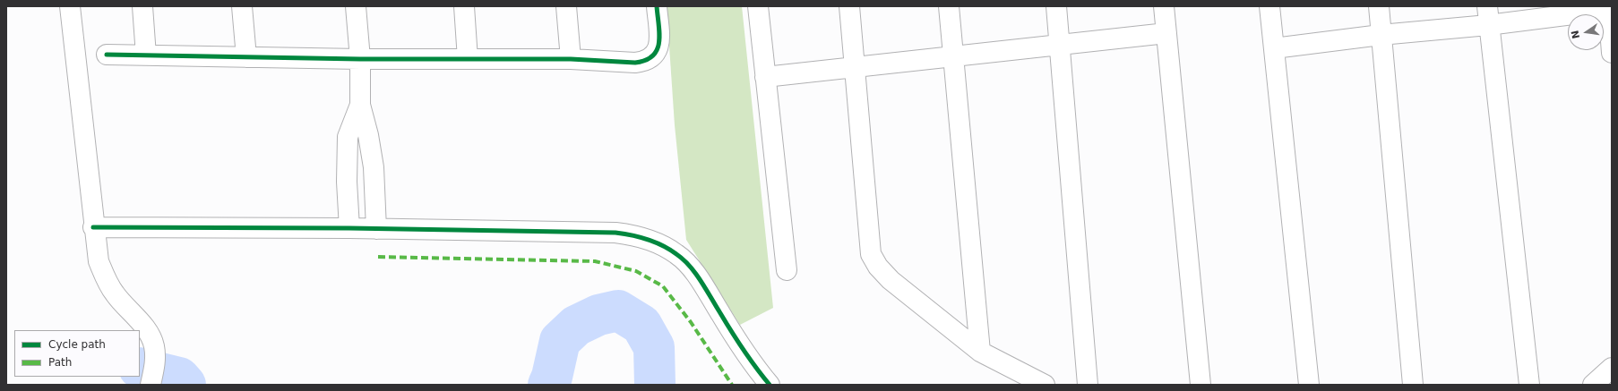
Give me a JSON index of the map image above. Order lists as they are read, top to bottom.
{
  "legend": ["Cycle path", "Path"],
  "north": "left"
}
